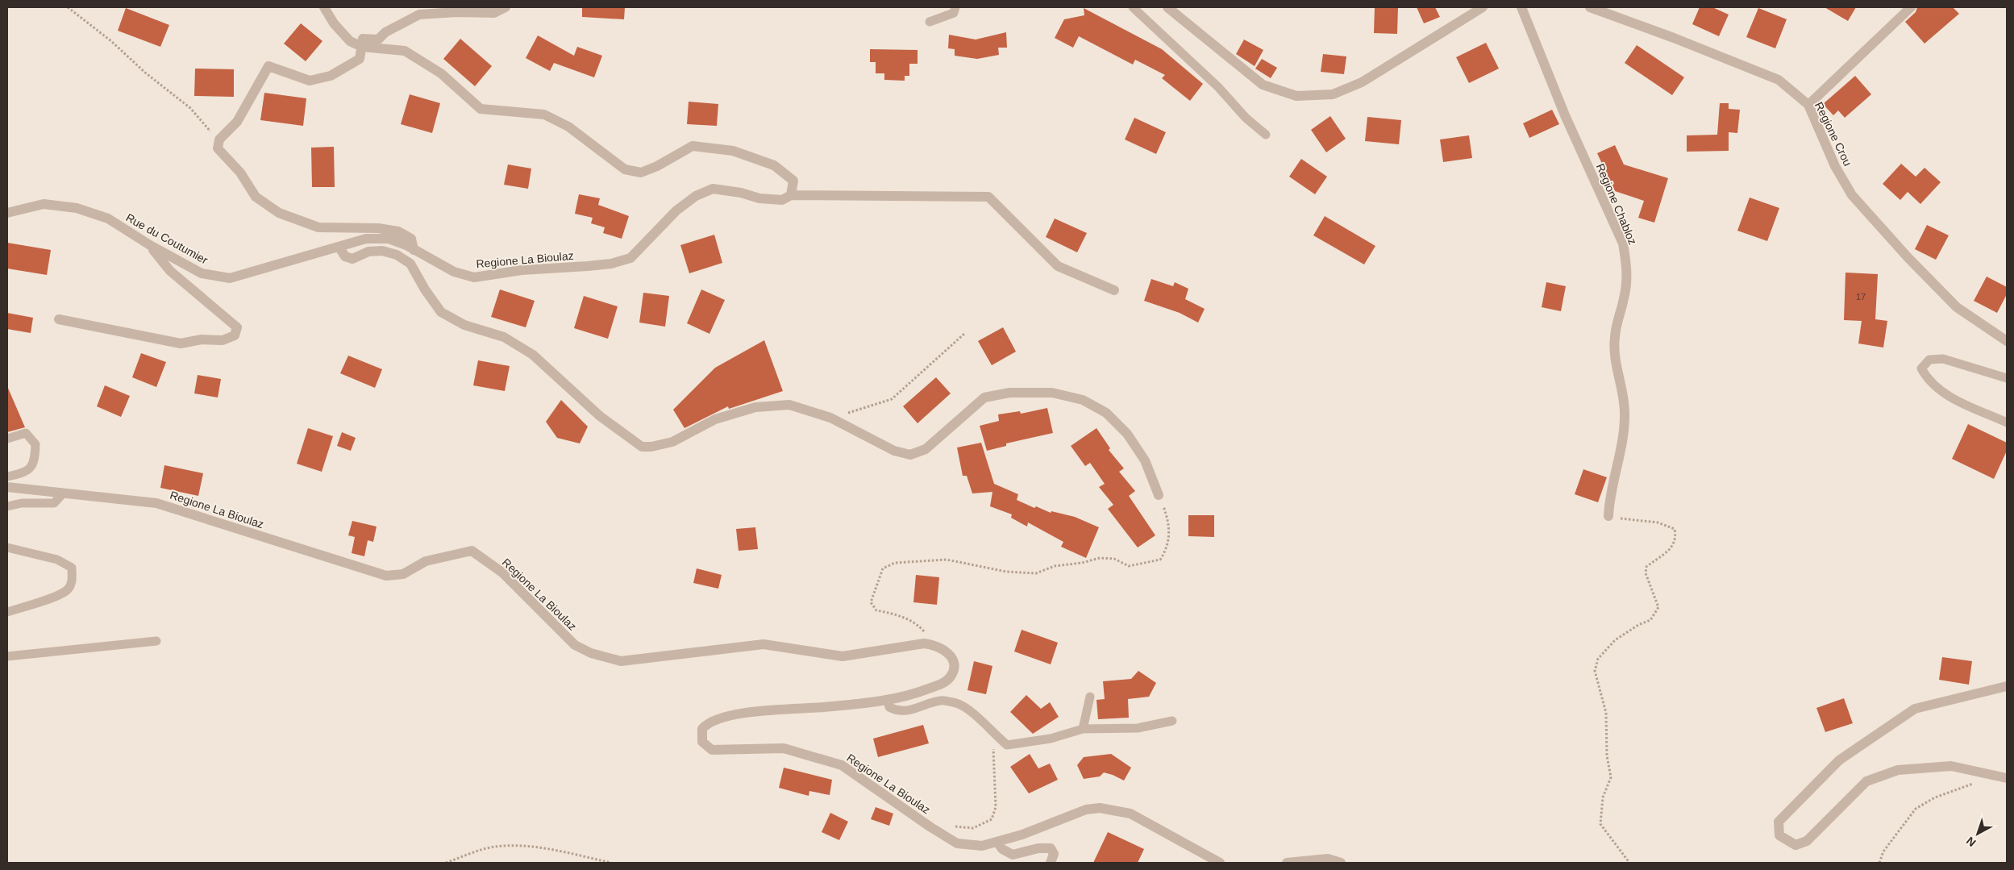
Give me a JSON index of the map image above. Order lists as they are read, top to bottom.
{
  "streets": {
    "street": [
      "Regione Crou",
      "Regione Chabloz",
      "Rue du Coutumier",
      "Regione La Bioulaz"
    ]
  },
  "crossings": [
    ["Rue du Coutumier", "Regione La Bioulaz"]
  ],
  "house_numbers": ["17"],
  "north": "bottom left"
}
